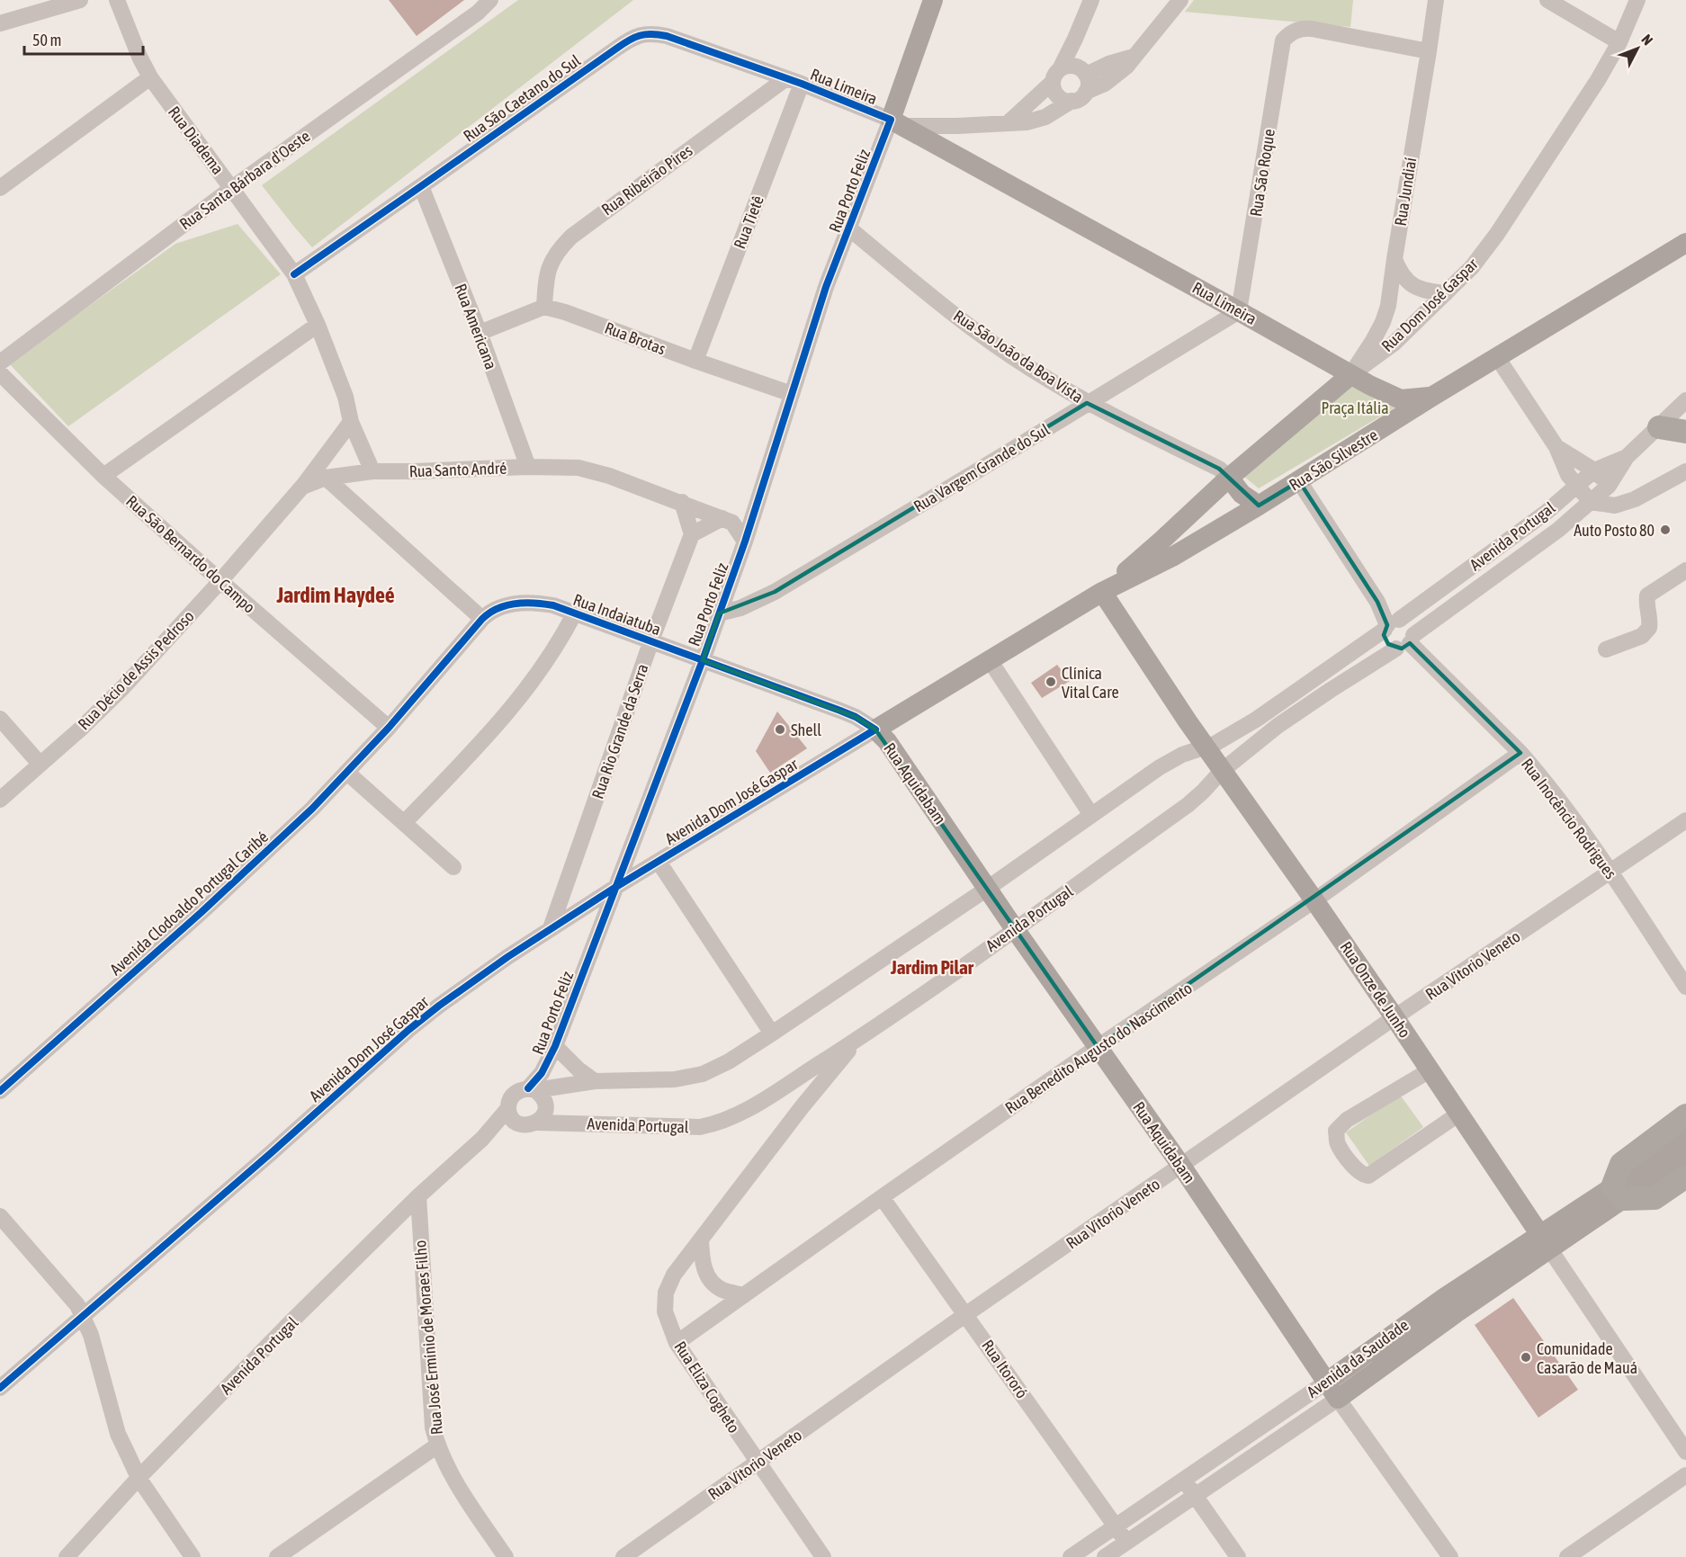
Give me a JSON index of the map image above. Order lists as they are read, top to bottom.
{
  "streets": {
    "main road": [
      "Rua Limeira",
      "Rua Porto Feliz",
      "Rua Dom José Gaspar",
      "Rua São Silvestre",
      "Rua Aquidabam",
      "Avenida Dom José Gaspar",
      "Rua Onze de Junho",
      "Avenida da Saudade"
    ],
    "street": [
      "Rua São Caetano do Sul",
      "Rua Diadema",
      "Rua São Roque",
      "Rua Santa Bárbara d'Oeste",
      "Rua Ribeirão Pires",
      "Rua Jundiaí",
      "Rua Tietê",
      "Rua Americana",
      "Rua Brotas",
      "Rua São João da Boa Vista",
      "Rua Vargem Grande do Sul",
      "Rua Santo André",
      "Avenida Portugal",
      "Rua São Bernardo do Campo",
      "Rua Indaiatuba",
      "Rua Décio de Assis Pedroso",
      "Rua Rio Grande da Serra",
      "Rua Inocêncio Rodrigues",
      "Avenida Clodoaldo Portugal Caribé",
      "Rua Vitorio Veneto",
      "Rua Benedito Augusto do Nascimento",
      "Rua José Ermínio de Moraes Filho",
      "Rua Itororó",
      "Rua Eliza Cogheto"
    ]
  },
  "crossings": [
    ["Rua Limeira", "Rua São Caetano do Sul"],
    ["Rua Limeira", "Rua São Roque"],
    ["Rua Limeira", "Rua Ribeirão Pires"],
    ["Rua Limeira", "Rua Porto Feliz"],
    ["Rua Limeira", "Rua Jundiaí"],
    ["Rua Limeira", "Rua Tietê"],
    ["Rua Limeira", "Rua Dom José Gaspar"],
    ["Rua Limeira", "Rua São Silvestre"],
    ["Rua Limeira", "Rua Vargem Grande do Sul"],
    ["Rua São Caetano do Sul", "Rua Diadema"],
    ["Rua São Caetano do Sul", "Rua Ribeirão Pires"],
    ["Rua São Caetano do Sul", "Rua Tietê"],
    ["Rua São Caetano do Sul", "Rua Americana"],
    ["Rua Diadema", "Rua Santa Bárbara d'Oeste"],
    ["Rua Diadema", "Rua Santo André"],
    ["Rua São Roque", "Rua Jundiaí"],
    ["Rua São Roque", "Rua Vargem Grande do Sul"],
    ["Rua Ribeirão Pires", "Rua Tietê"],
    ["Rua Ribeirão Pires", "Rua Brotas"],
    ["Rua Porto Feliz", "Rua Brotas"],
    ["Rua Porto Feliz", "Rua São João da Boa Vista"],
    ["Rua Porto Feliz", "Rua Vargem Grande do Sul"],
    ["Rua Porto Feliz", "Avenida Portugal"],
    ["Rua Porto Feliz", "Rua Indaiatuba"],
    ["Rua Porto Feliz", "Avenida Dom José Gaspar"],
    ["Rua Jundiaí", "Rua Dom José Gaspar"],
    ["Rua Tietê", "Rua Brotas"],
    ["Rua Dom José Gaspar", "Rua São João da Boa Vista"],
    ["Rua Dom José Gaspar", "Rua São Silvestre"],
    ["Rua Dom José Gaspar", "Avenida Dom José Gaspar"],
    ["Rua Dom José Gaspar", "Rua Onze de Junho"],
    ["Rua Americana", "Rua Santo André"],
    ["Rua São João da Boa Vista", "Rua Vargem Grande do Sul"],
    ["Rua São Silvestre", "Avenida Dom José Gaspar"],
    ["Rua São Silvestre", "Rua Onze de Junho"],
    ["Rua Santo André", "Rua São Bernardo do Campo"],
    ["Rua Santo André", "Rua Décio de Assis Pedroso"],
    ["Avenida Portugal", "Rua Aquidabam"],
    ["Avenida Portugal", "Rua Inocêncio Rodrigues"],
    ["Avenida Portugal", "Rua Onze de Junho"],
    ["Avenida Portugal", "Rua José Ermínio de Moraes Filho"],
    ["Avenida Portugal", "Rua Eliza Cogheto"],
    ["Rua São Bernardo do Campo", "Rua Indaiatuba"],
    ["Rua São Bernardo do Campo", "Rua Décio de Assis Pedroso"],
    ["Rua São Bernardo do Campo", "Avenida Clodoaldo Portugal Caribé"],
    ["Rua Indaiatuba", "Rua Rio Grande da Serra"],
    ["Rua Indaiatuba", "Rua Aquidabam"],
    ["Rua Indaiatuba", "Avenida Dom José Gaspar"],
    ["Rua Indaiatuba", "Avenida Clodoaldo Portugal Caribé"],
    ["Rua Rio Grande da Serra", "Avenida Dom José Gaspar"],
    ["Rua Aquidabam", "Avenida Dom José Gaspar"],
    ["Rua Aquidabam", "Rua Vitorio Veneto"],
    ["Rua Aquidabam", "Rua Benedito Augusto do Nascimento"],
    ["Rua Aquidabam", "Avenida da Saudade"],
    ["Avenida Dom José Gaspar", "Rua Onze de Junho"],
    ["Rua Inocêncio Rodrigues", "Rua Vitorio Veneto"],
    ["Rua Inocêncio Rodrigues", "Rua Benedito Augusto do Nascimento"],
    ["Rua Vitorio Veneto", "Rua Onze de Junho"],
    ["Rua Vitorio Veneto", "Rua Itororó"],
    ["Rua Vitorio Veneto", "Rua Eliza Cogheto"],
    ["Rua Onze de Junho", "Rua Benedito Augusto do Nascimento"],
    ["Rua Onze de Junho", "Avenida da Saudade"],
    ["Rua Benedito Augusto do Nascimento", "Rua Itororó"],
    ["Rua Benedito Augusto do Nascimento", "Rua Eliza Cogheto"],
    ["Avenida da Saudade", "Rua Itororó"]
  ],
  "districts": ["Jardim Haydeé", "Jardim Pilar"],
  "parks": ["Praça Itália"],
  "places": [
    "Auto Posto 80",
    "Clínica Vital Care",
    "Shell",
    "Comunidade Casarão de Mauá"
  ],
  "scale_bar": "50 m",
  "north": "top right"
}
